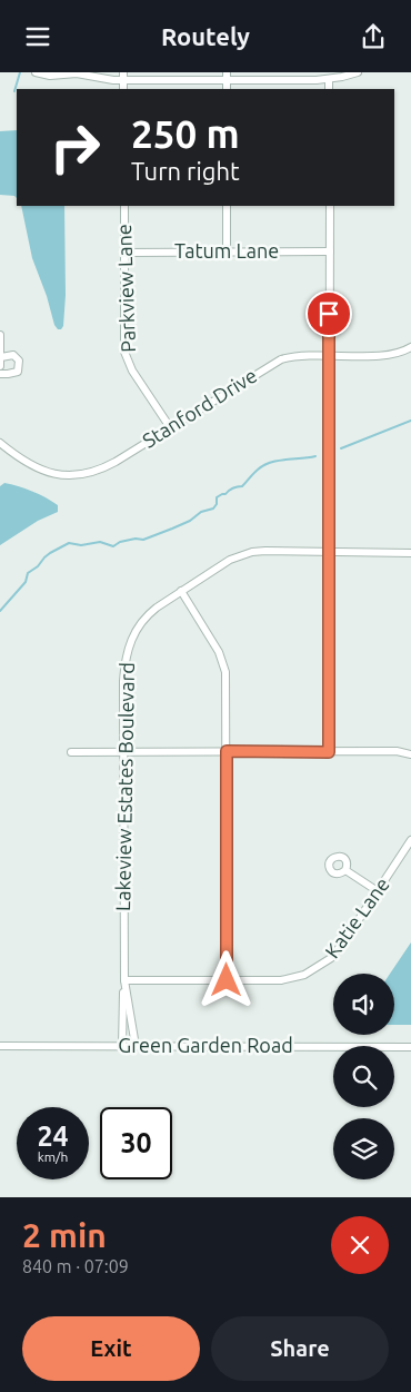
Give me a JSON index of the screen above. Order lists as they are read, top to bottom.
{
  "streets": {
    "street": [
      "Tatum Lane",
      "Parkview Lane",
      "Stanford Drive",
      "Lakeview Estates Boulevard",
      "Katie Lane",
      "Green Garden Road"
    ]
  },
  "crossings": [
    ["Tatum Lane", "Parkview Lane"],
    ["Parkview Lane", "Stanford Drive"],
    ["Lakeview Estates Boulevard", "Katie Lane"],
    ["Lakeview Estates Boulevard", "Green Garden Road"]
  ],
  "page": {
    "header": "Routely",
    "turn": ["250 m", "Turn right"],
    "speed": "24 km/h",
    "limit": "30",
    "heading": ["2 min", "840 m · 07:09"],
    "buttons": ["Exit", "Share"]
  }
}
